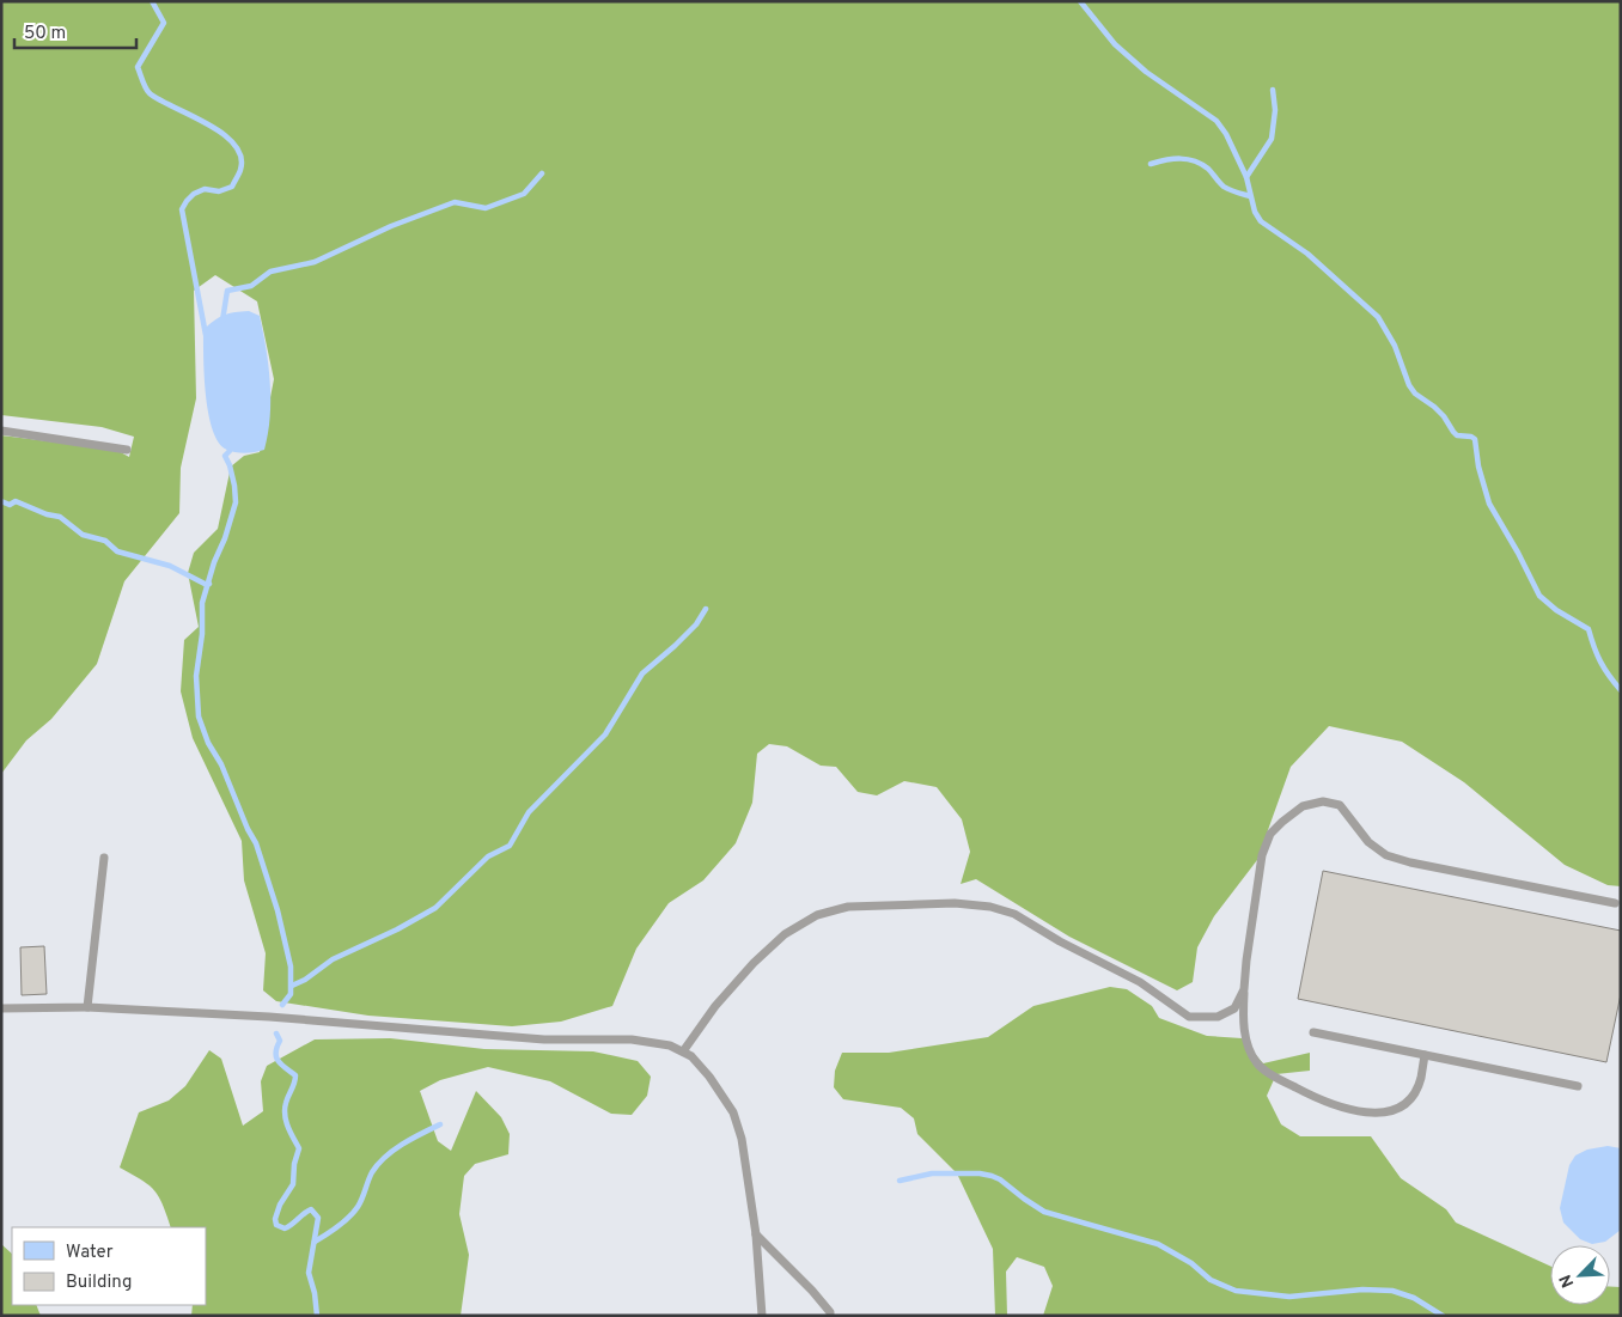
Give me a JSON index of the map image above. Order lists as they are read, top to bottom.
{
  "legend": ["Water", "Building"],
  "scale_bar": "50 m",
  "north": "bottom left"
}
